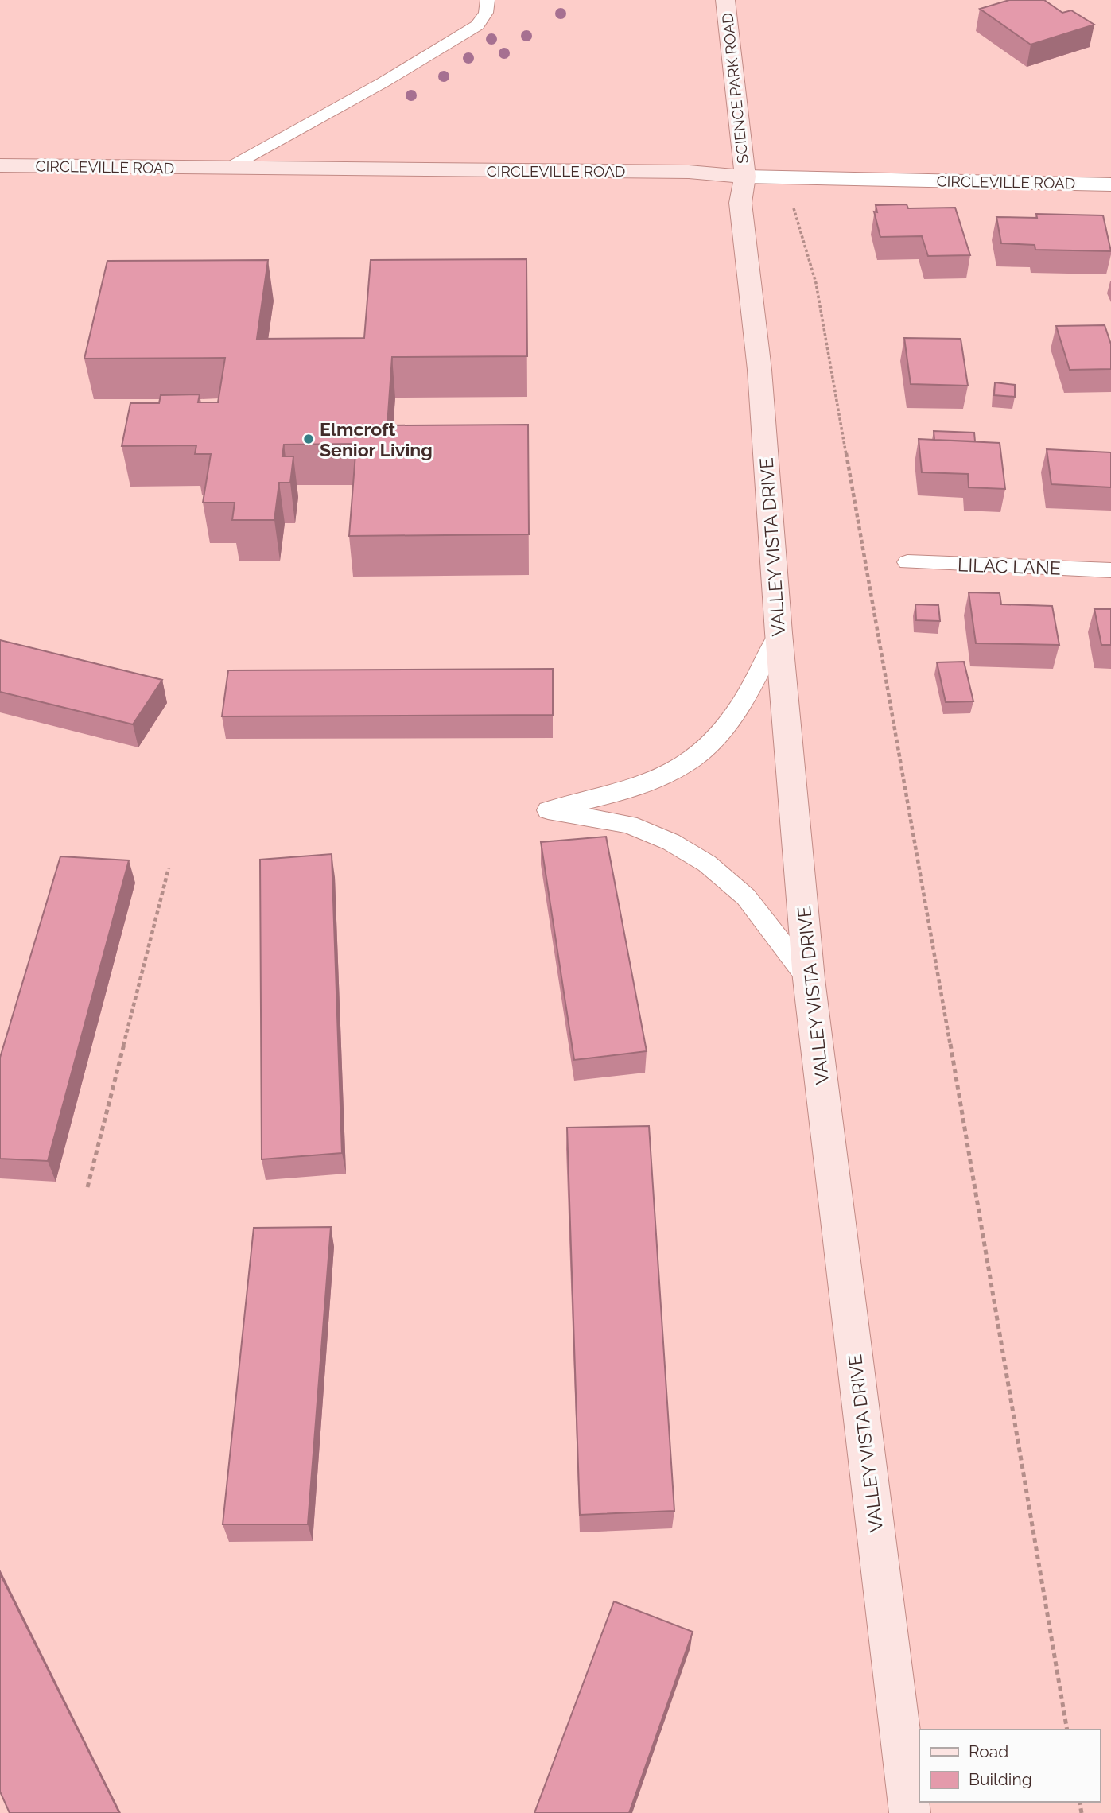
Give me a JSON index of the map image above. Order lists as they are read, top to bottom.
{
  "streets": {
    "main road": ["SCIENCE PARK ROAD", "CIRCLEVILLE ROAD", "VALLEY VISTA DRIVE"],
    "lane": ["LILAC LANE"]
  },
  "crossings": [
    ["SCIENCE PARK ROAD", "CIRCLEVILLE ROAD"],
    ["SCIENCE PARK ROAD", "VALLEY VISTA DRIVE"],
    ["CIRCLEVILLE ROAD", "VALLEY VISTA DRIVE"]
  ],
  "places": ["Elmcroft Senior Living"],
  "legend": ["Road", "Building"]
}
